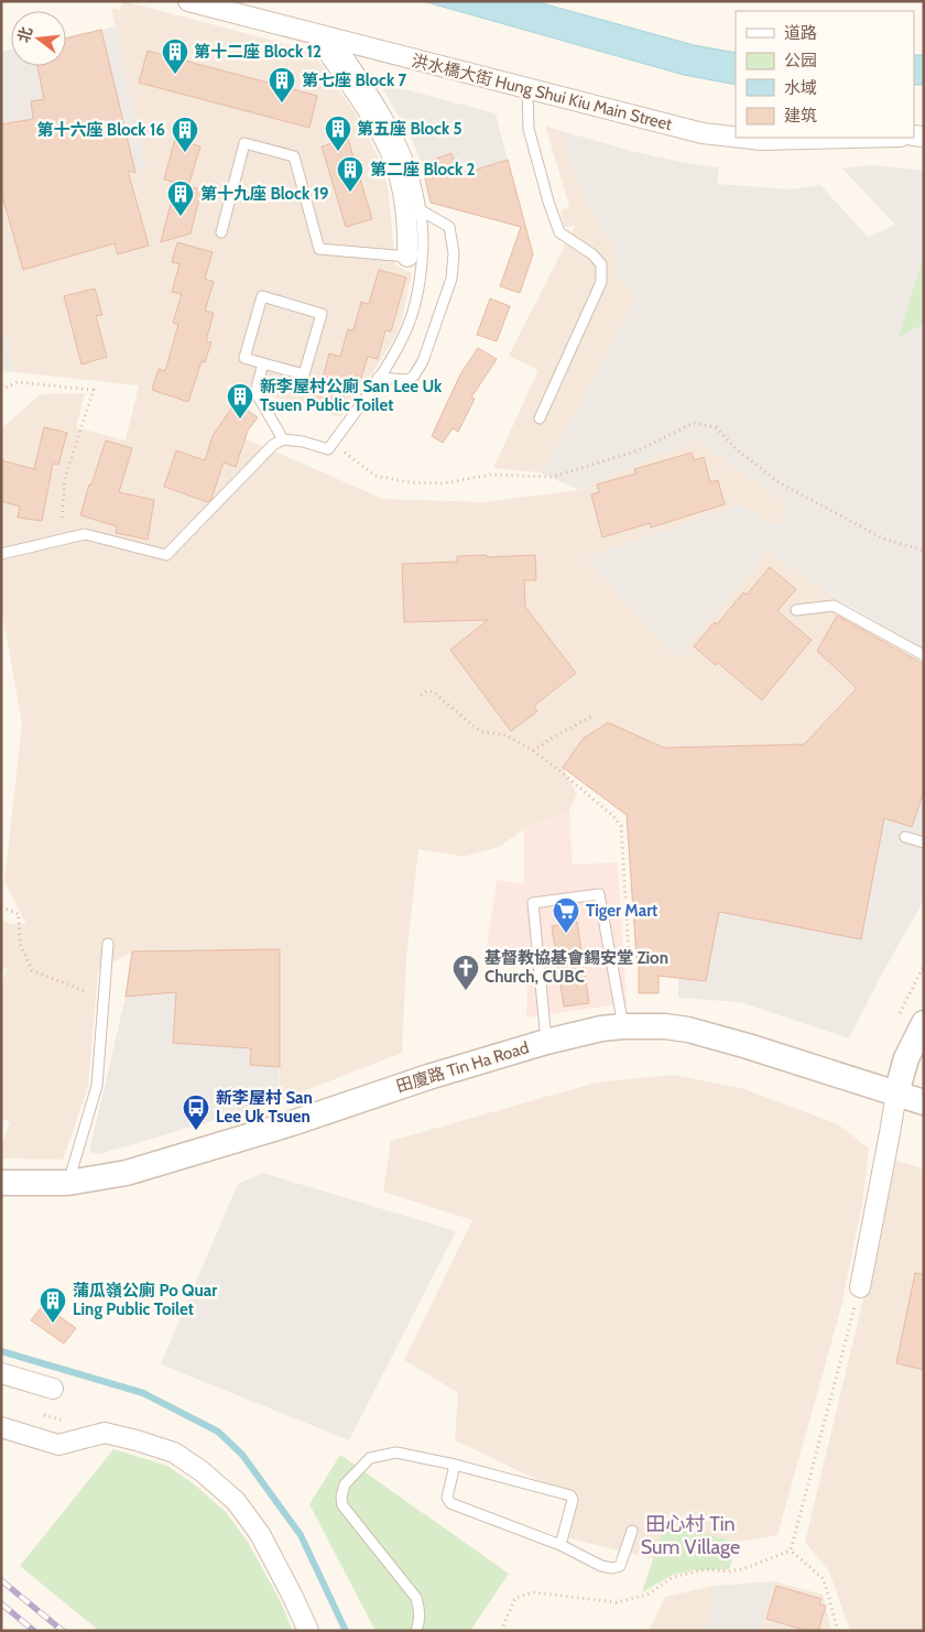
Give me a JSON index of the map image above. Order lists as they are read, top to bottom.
{
  "streets": {
    "street": ["洪水橋大街 Hung Shui Kiu Main Street", "田廈路 Tin Ha Road"]
  },
  "districts": ["田心村 Tin Sum Village"],
  "places": {
    "building": [
      "第十二座 Block 12",
      "第七座 Block 7",
      "第五座 Block 5",
      "第十六座 Block 16",
      "第二座 Block 2",
      "第十九座 Block 19",
      "新李屋村公廁 San Lee Uk Tsuen Public Toilet",
      "蒲瓜嶺公廁 Po Quar Ling Public Toilet"
    ],
    "supermarket": ["Tiger Mart"],
    "church": ["基督教協基會錫安堂 Zion Church, CUBC"],
    "bus stop": ["新李屋村 San Lee Uk Tsuen"]
  },
  "legend": [
    "道路",
    "公园",
    "水域",
    "建筑"
  ],
  "north": "left"
}
